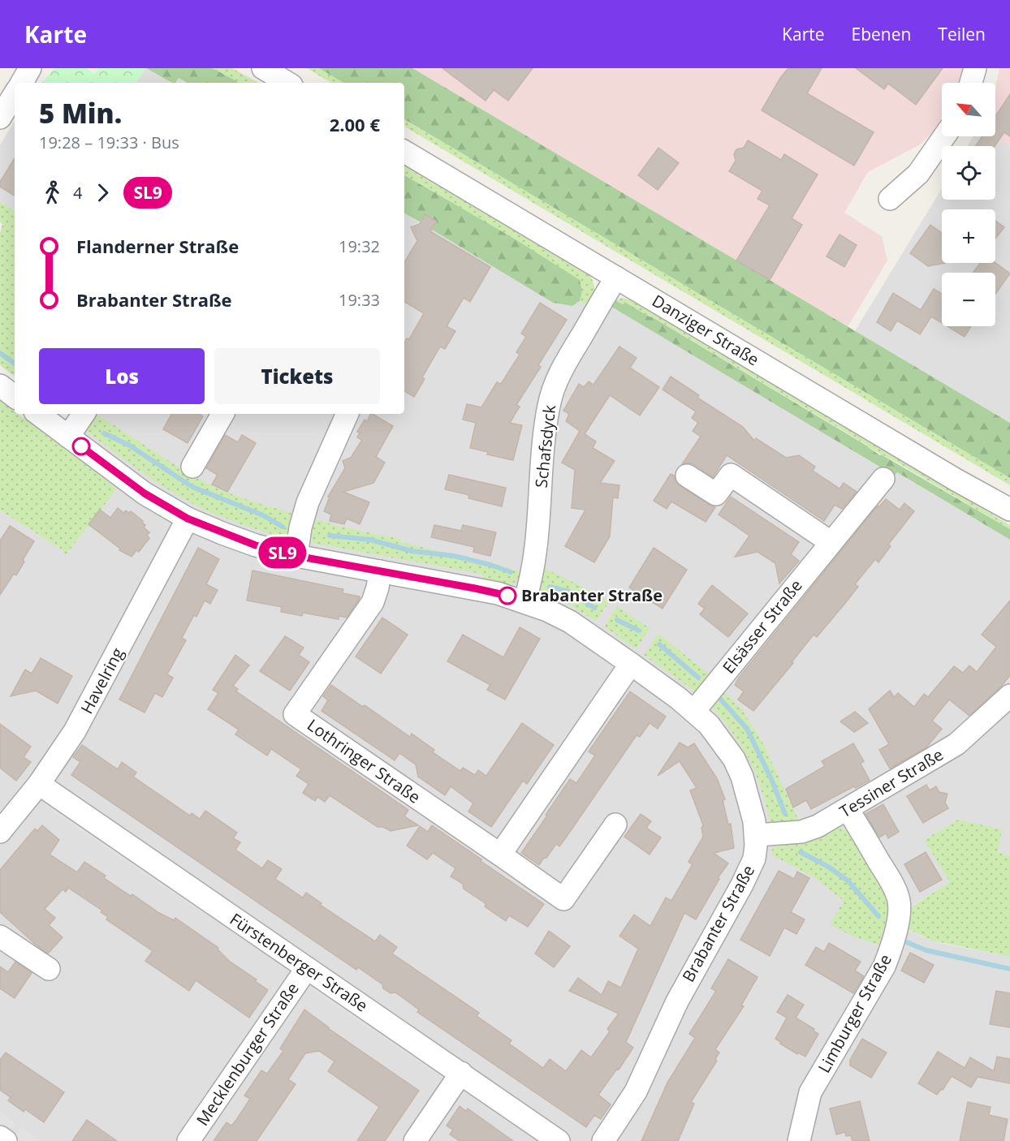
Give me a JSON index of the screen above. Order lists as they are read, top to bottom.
{
  "streets": {
    "street": [
      "Danziger Straße",
      "Schafsdyck",
      "Elsässer Straße",
      "Havelring",
      "Lothringer Straße",
      "Tessiner Straße",
      "Brabanter Straße",
      "Fürstenberger Straße",
      "Limburger Straße",
      "Mecklenburger Straße"
    ]
  },
  "crossings": [
    ["Danziger Straße", "Schafsdyck"],
    ["Schafsdyck", "Brabanter Straße"],
    ["Elsässer Straße", "Brabanter Straße"],
    ["Havelring", "Brabanter Straße"],
    ["Havelring", "Fürstenberger Straße"],
    ["Lothringer Straße", "Brabanter Straße"],
    ["Tessiner Straße", "Brabanter Straße"],
    ["Tessiner Straße", "Limburger Straße"],
    ["Fürstenberger Straße", "Mecklenburger Straße"]
  ],
  "places": ["Brabanter Straße"],
  "lines": ["bus line SL9"],
  "north": "top left",
  "page": {
    "header": "Karte",
    "nav": ["Karte", "Ebenen", "Teilen"],
    "on_map": "SL9",
    "map_buttons": ["+", "−"],
    "heading": ["5 Min.", "19:28 – 19:33 · Bus", "2.00 €"],
    "legs": ["4", "SL9"],
    "list": [
      {
        "name": "Flanderner Straße",
        "value": "19:32"
      },
      {
        "name": "Brabanter Straße",
        "value": "19:33"
      }
    ],
    "buttons": ["Los", "Tickets"]
  }
}
